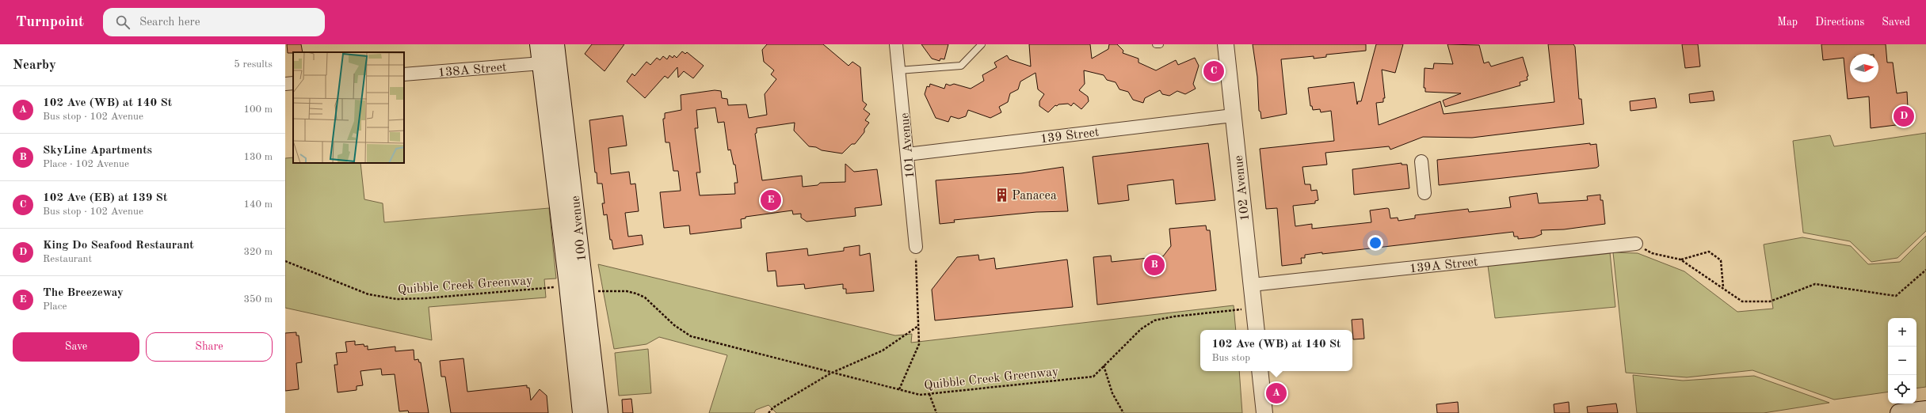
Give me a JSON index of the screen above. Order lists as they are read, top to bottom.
{
  "streets": {
    "main road": ["100 Avenue"],
    "street": [
      "138A Street",
      "139 Street",
      "101 Avenue",
      "102 Avenue",
      "139A Street"
    ],
    "path": ["Quibble Creek Greenway"]
  },
  "crossings": [
    ["138A Street", "100 Avenue"],
    ["139 Street", "101 Avenue"],
    ["139 Street", "102 Avenue"],
    ["102 Avenue", "139A Street"],
    ["102 Avenue", "Quibble Creek Greenway"]
  ],
  "places": {
    "building": ["Panacea"]
  },
  "north": "right",
  "page": {
    "header": "Turnpoint",
    "search": "Search here",
    "nav": ["Map", "Directions", "Saved"],
    "heading": ["Nearby", "5 results"],
    "pins": [
      "C",
      "D",
      "E",
      "B",
      "A"
    ],
    "list": [
      {
        "mark": "A",
        "name": "102 Ave (WB) at 140 St",
        "note": "Bus stop · 102 Avenue",
        "value": "100 m"
      },
      {
        "mark": "B",
        "name": "SkyLine Apartments",
        "note": "Place · 102 Avenue",
        "value": "130 m"
      },
      {
        "mark": "C",
        "name": "102 Ave (EB) at 139 St",
        "note": "Bus stop · 102 Avenue",
        "value": "140 m"
      },
      {
        "mark": "D",
        "name": "King Do Seafood Restaurant",
        "note": "Restaurant",
        "value": "320 m"
      },
      {
        "mark": "E",
        "name": "The Breezeway",
        "note": "Place",
        "value": "350 m"
      }
    ],
    "map_buttons": ["+", "−"],
    "buttons": ["Save", "Share"],
    "popup": ["102 Ave (WB) at 140 St", "Bus stop"]
  }
}
